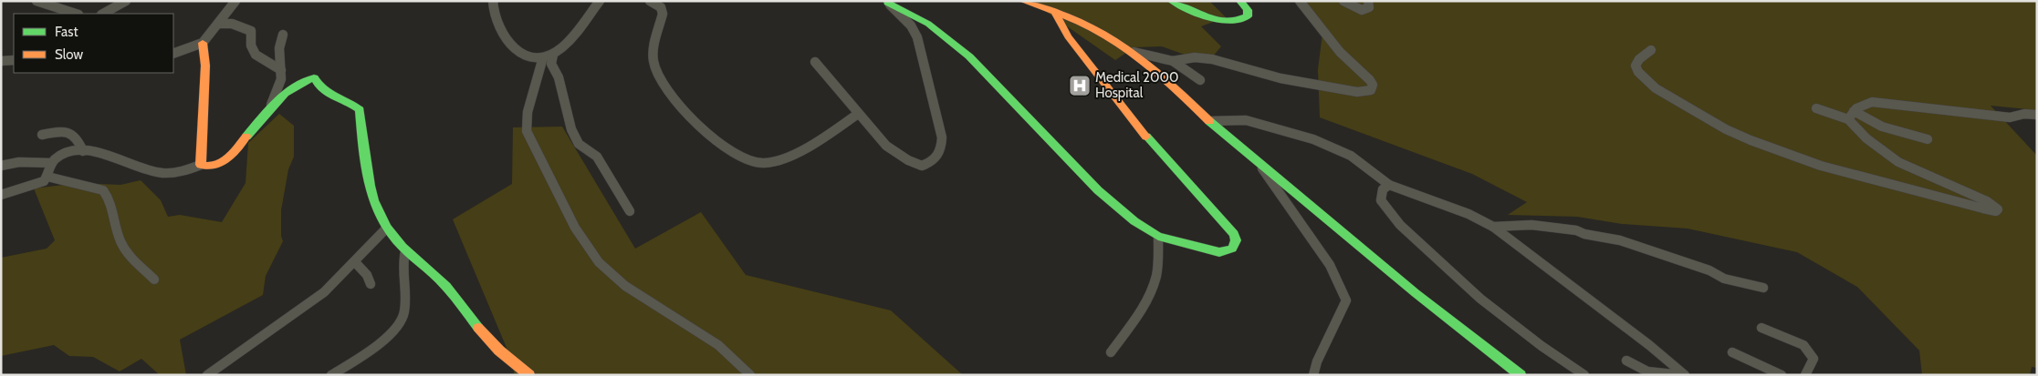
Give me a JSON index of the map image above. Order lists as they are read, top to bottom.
{
  "places": {
    "hospital": ["Medical 2000 Hospital"]
  },
  "legend": ["Fast", "Slow"]
}
